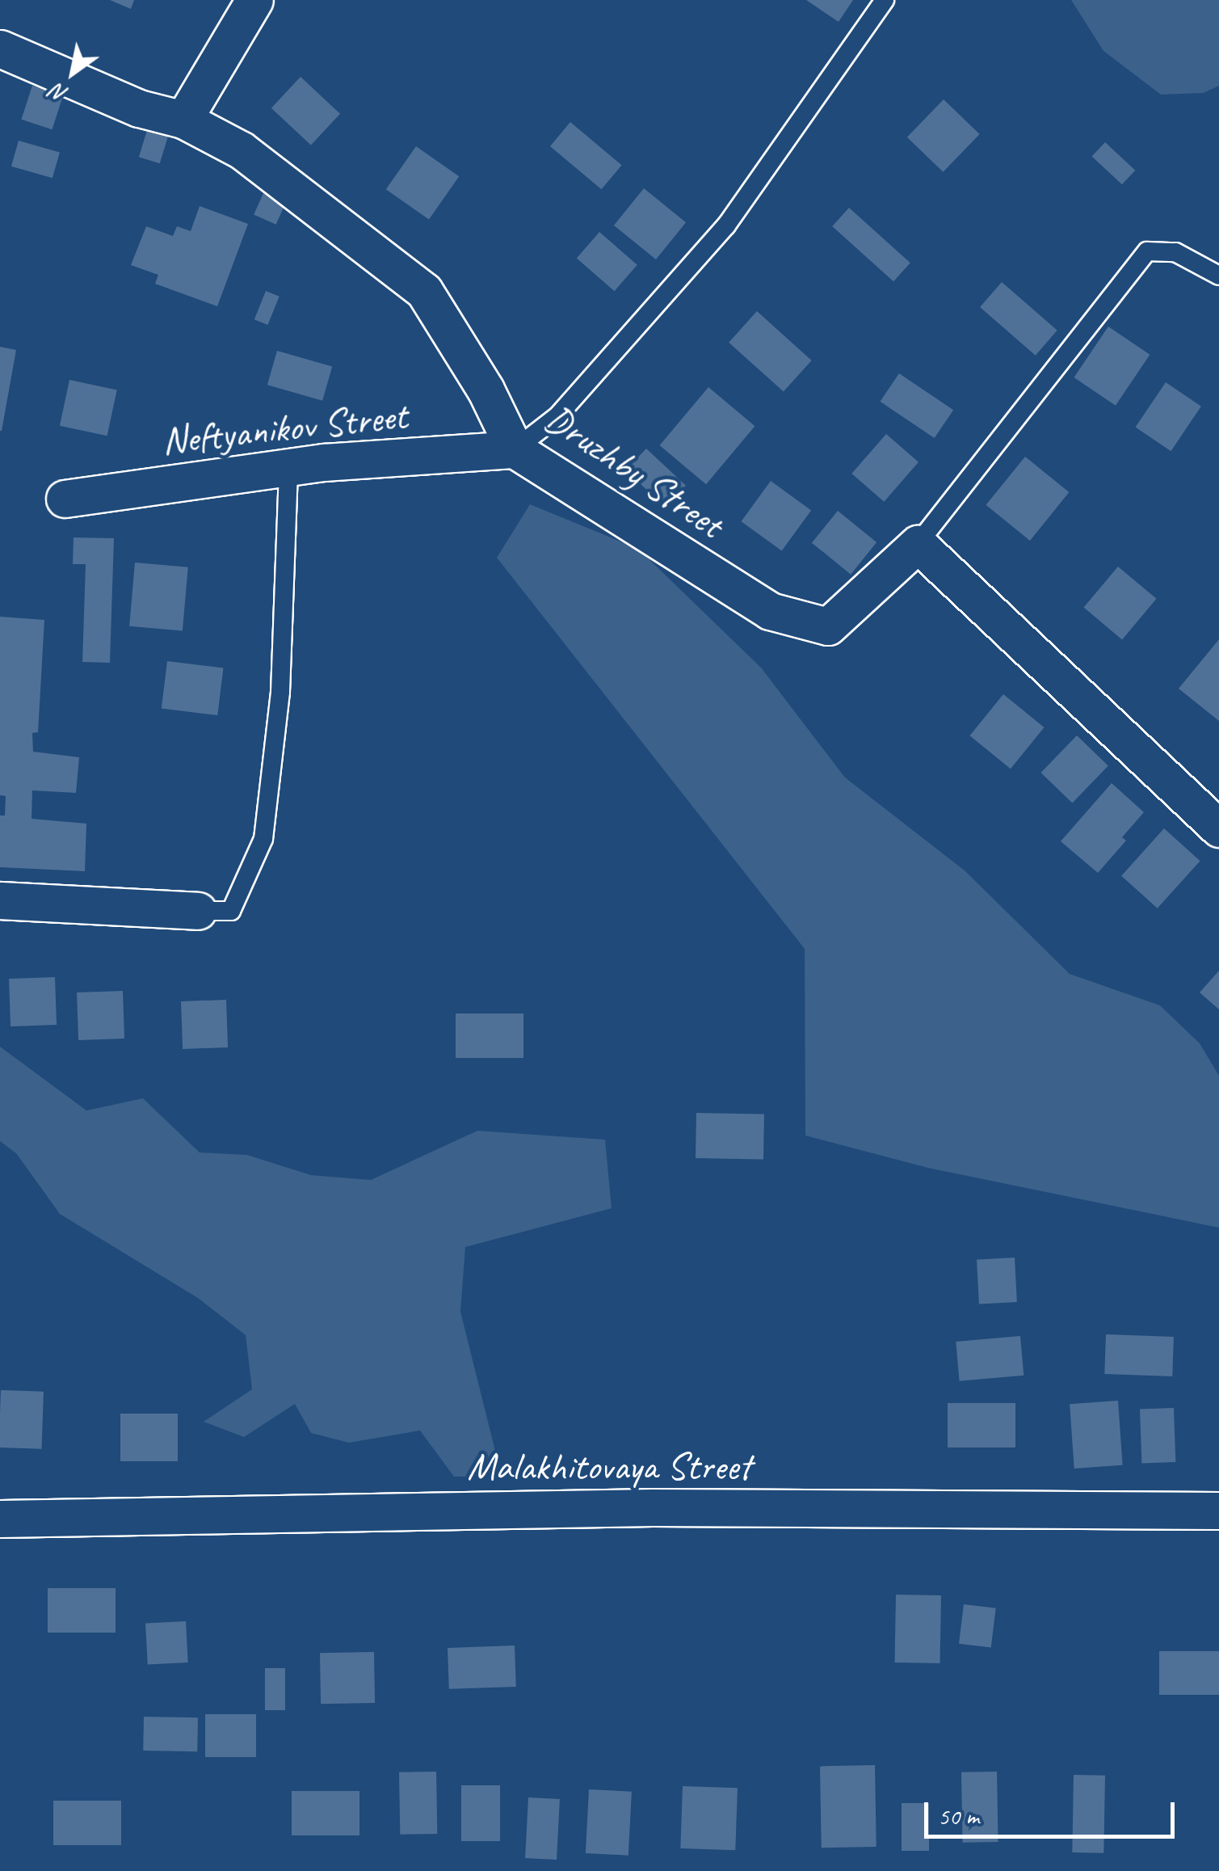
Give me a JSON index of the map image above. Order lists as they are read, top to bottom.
{
  "streets": {
    "street": ["Neftyanikov Street", "Druzhby Street", "Malakhitovaya Street"]
  },
  "crossings": [
    ["Neftyanikov Street", "Druzhby Street"]
  ],
  "scale_bar": "50 m",
  "north": "bottom left"
}
